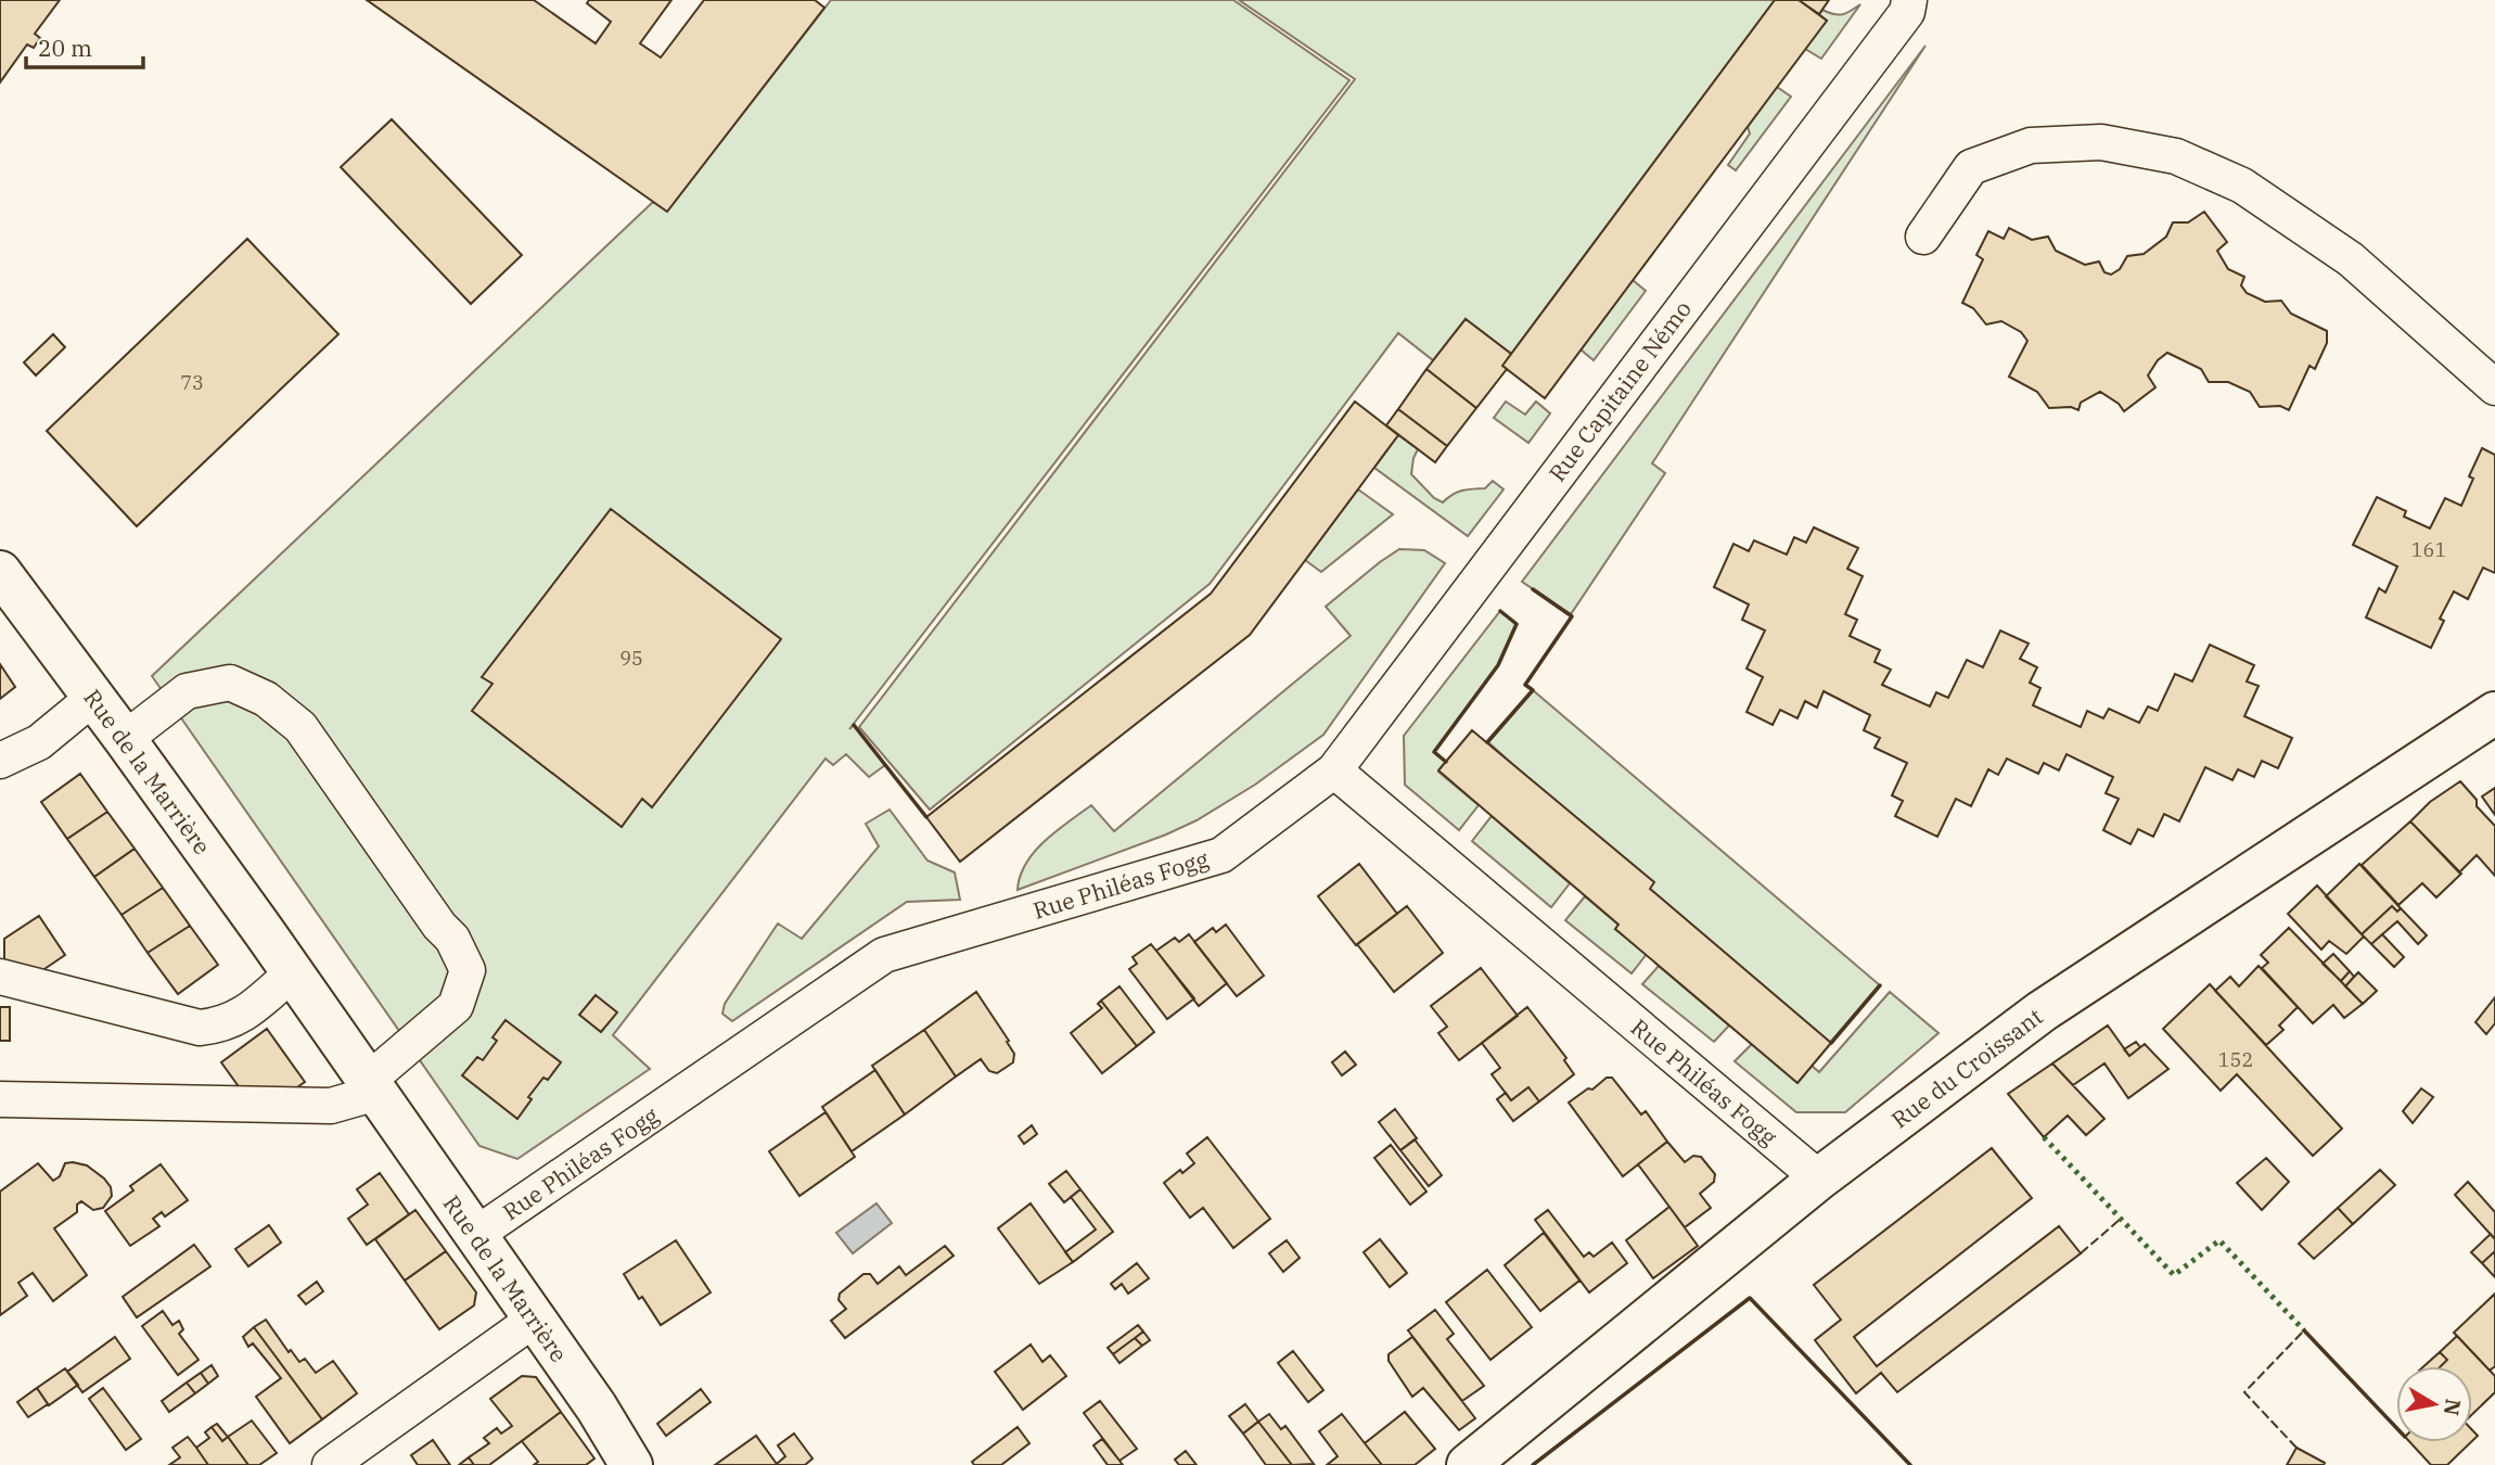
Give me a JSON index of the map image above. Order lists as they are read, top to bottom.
{
  "streets": {
    "street": [
      "Rue Capitaine Némo",
      "Rue de la Marrière",
      "Rue Philéas Fogg",
      "Rue du Croissant"
    ]
  },
  "crossings": [
    ["Rue Capitaine Némo", "Rue Philéas Fogg"],
    ["Rue de la Marrière", "Rue Philéas Fogg"],
    ["Rue Philéas Fogg", "Rue du Croissant"]
  ],
  "house_numbers": [
    "73",
    "161",
    "95",
    "152"
  ],
  "scale_bar": "20 m",
  "north": "right"
}
